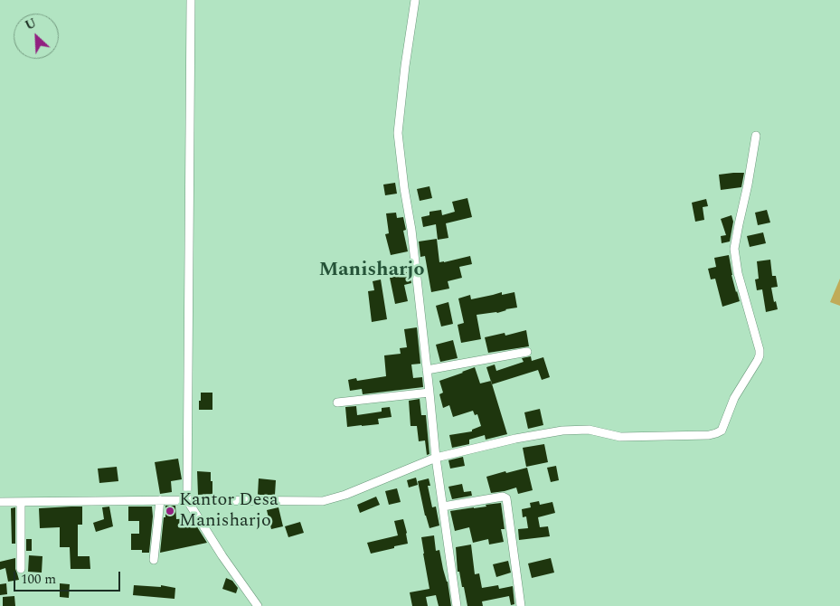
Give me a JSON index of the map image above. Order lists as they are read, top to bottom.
{
  "districts": ["Manisharjo"],
  "places": ["Kantor Desa Manisharjo"],
  "scale_bar": "100 m",
  "north": "top left"
}
